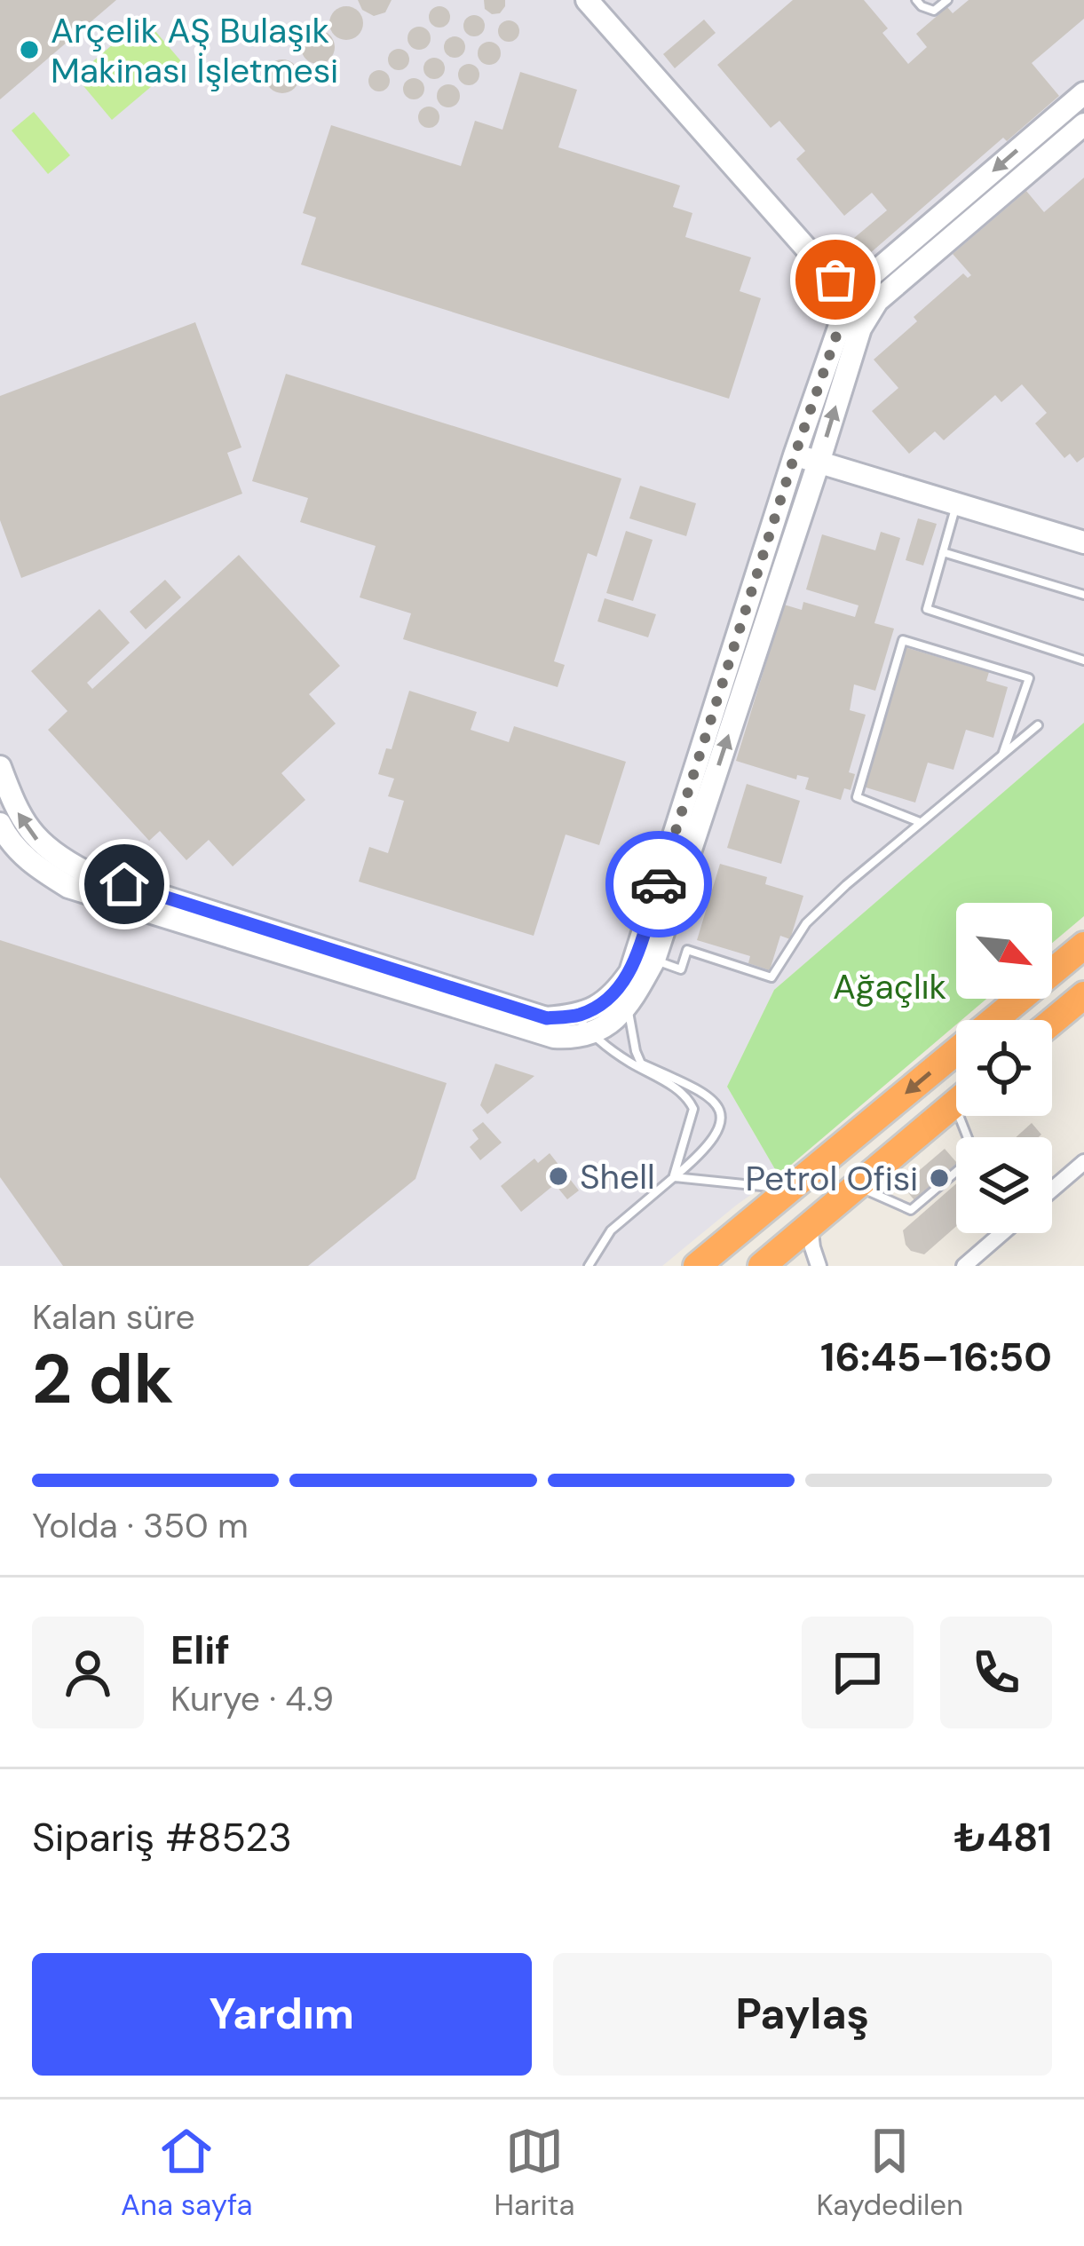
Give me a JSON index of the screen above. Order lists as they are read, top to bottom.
{
  "parks": ["Ağaçlık"],
  "places": ["Arçelik AŞ Bulaşık Makinası İşletmesi", "Shell", "Petrol Ofisi"],
  "north": "bottom right",
  "page": {
    "heading": ["2 dk", "Kalan süre", "16:45–16:50"],
    "panel": [
      "Elif",
      "Kurye · 4.9",
      "Sipariş #8523",
      "₺481"
    ],
    "bar": "Yolda · 350 m",
    "buttons": ["Yardım", "Paylaş"],
    "tabs": ["Ana sayfa", "Harita", "Kaydedilen"]
  }
}
